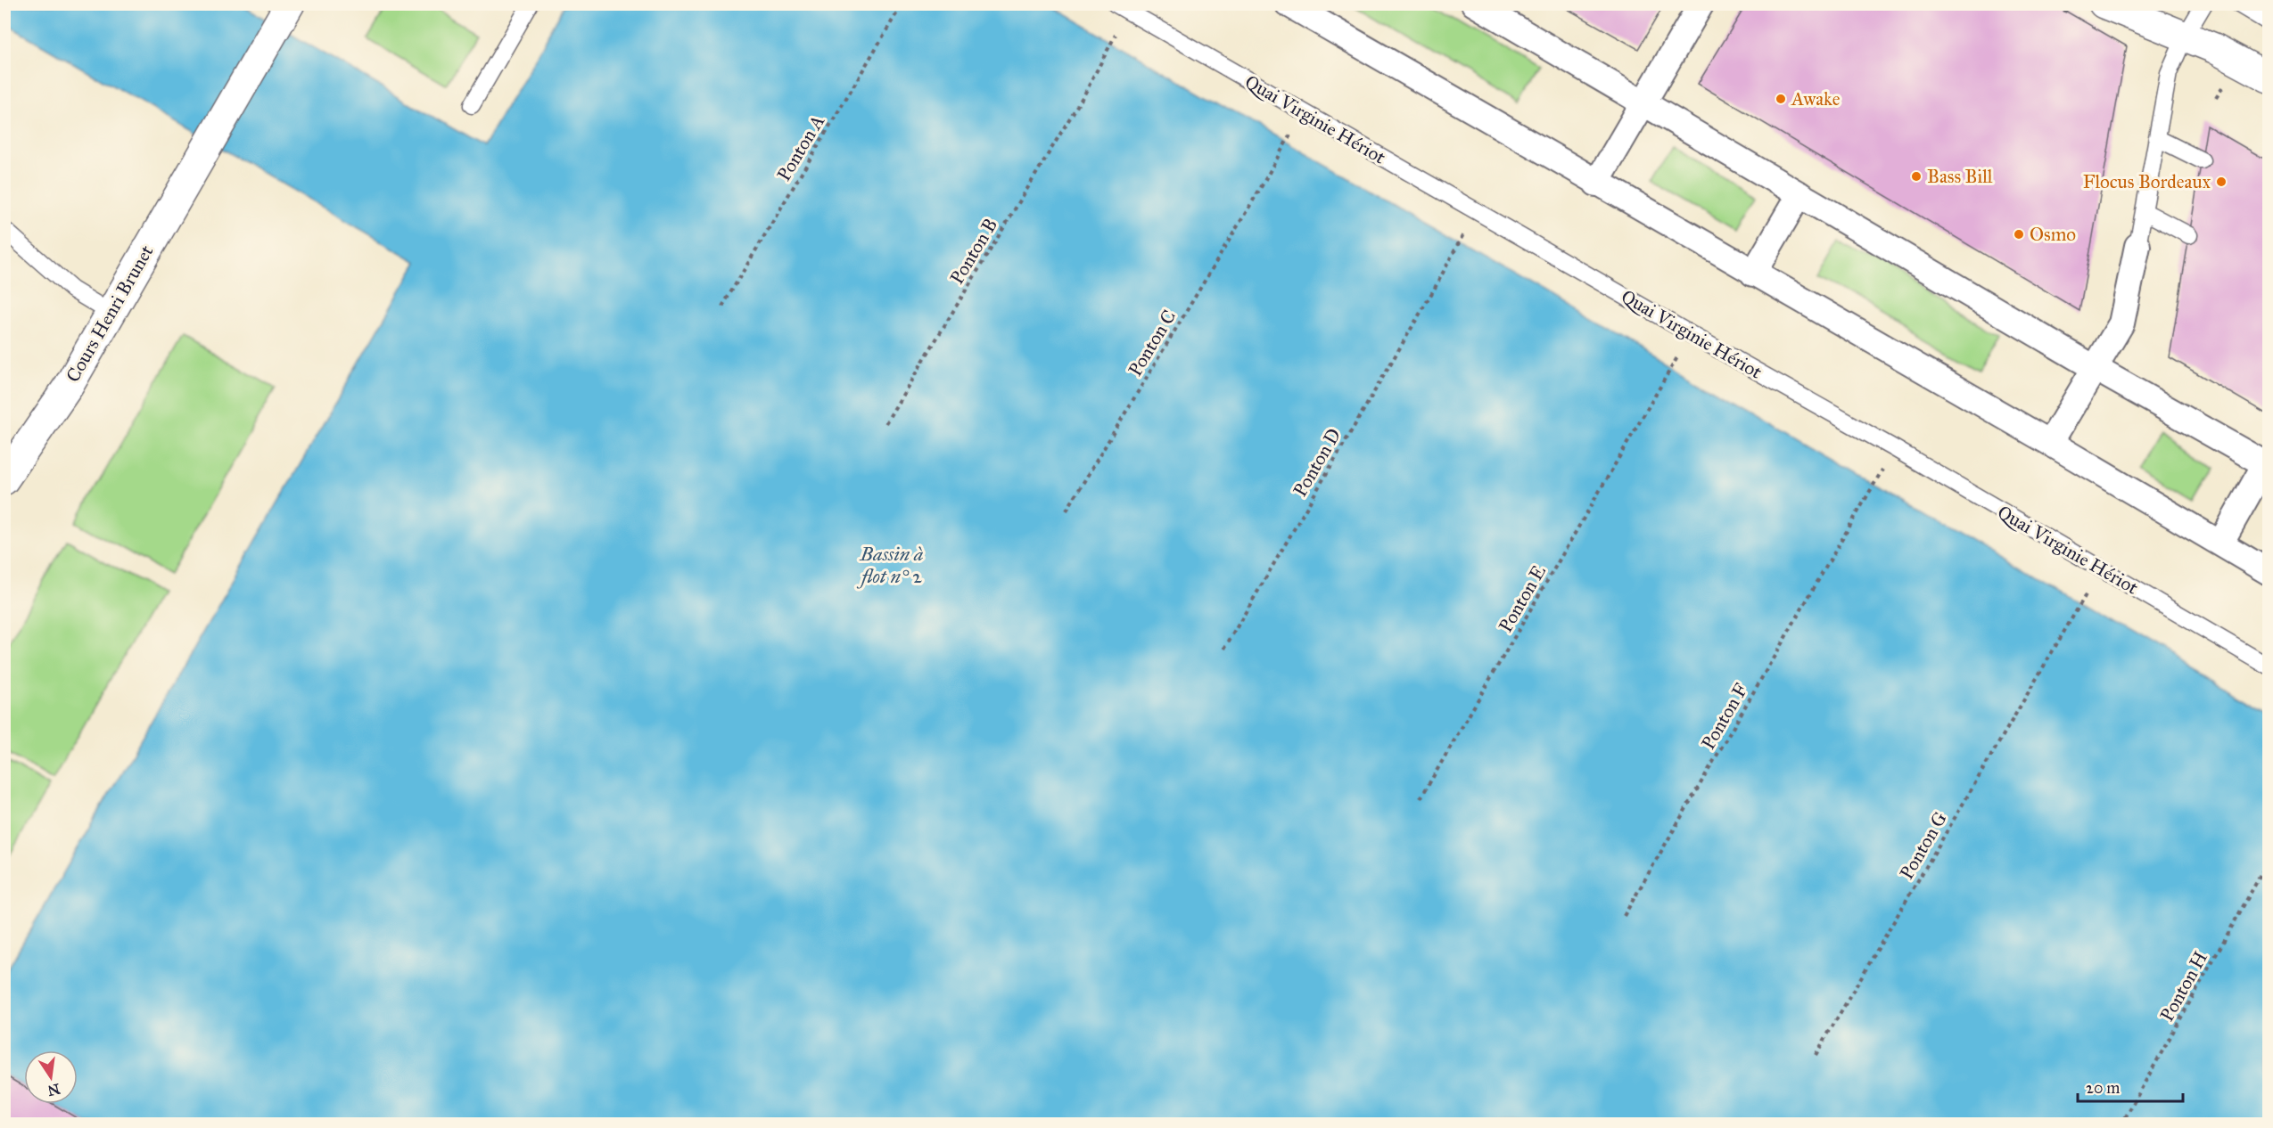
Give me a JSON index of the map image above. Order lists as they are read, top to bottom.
{
  "streets": {
    "street": ["Cours Henri Brunet"],
    "lane": ["Quai Virginie Hériot"],
    "path": [
      "Ponton A",
      "Ponton B",
      "Ponton C",
      "Ponton D",
      "Ponton E",
      "Ponton F",
      "Ponton G",
      "Ponton H"
    ]
  },
  "water": ["Bassin à flot n° 2"],
  "places": [
    "Awake",
    "Bass Bill",
    "Flocus Bordeaux",
    "Osmo"
  ],
  "scale_bar": "20 m",
  "north": "bottom"
}
